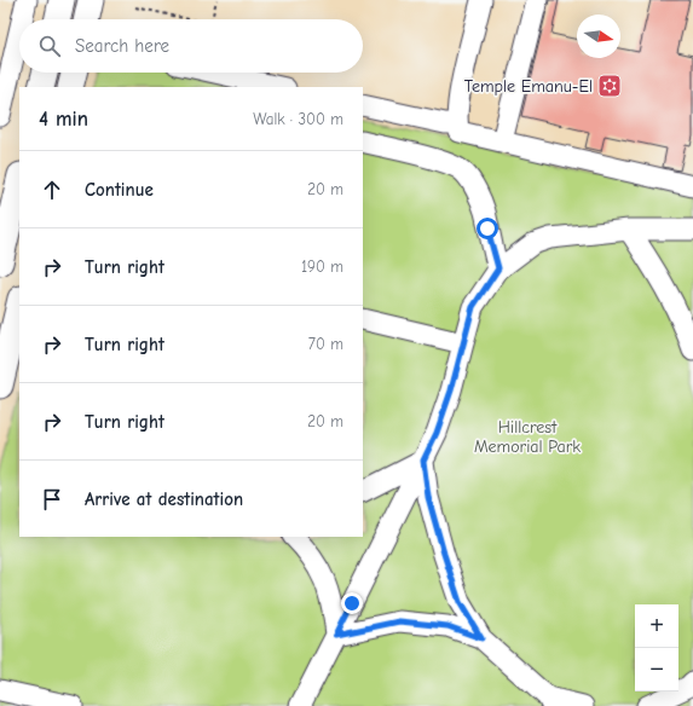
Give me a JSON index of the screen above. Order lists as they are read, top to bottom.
{
  "parks": ["Hillcrest Memorial Park"],
  "places": {
    "synagogue": ["Temple Emanu-El"]
  },
  "north": "right",
  "page": {
    "search": "Search here",
    "heading": ["4 min", "Walk · 300 m"],
    "list": [
      ["Continue", "20 m"],
      ["Turn right", "190 m"],
      ["Turn right", "70 m"],
      ["Turn right", "20 m"],
      "Arrive at destination"
    ],
    "map_buttons": ["+", "−"]
  }
}
